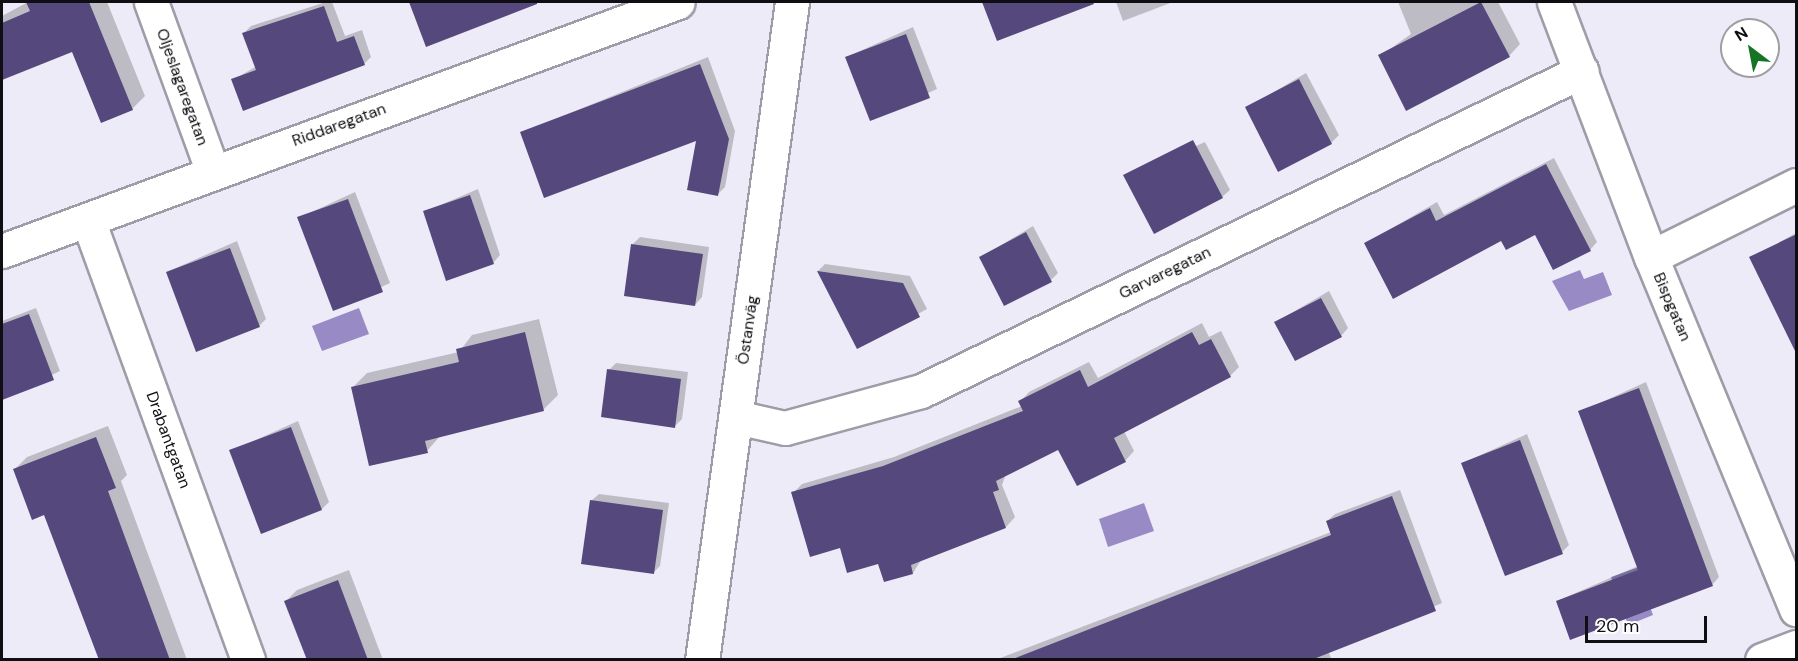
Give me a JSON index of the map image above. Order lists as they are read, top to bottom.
{
  "streets": {
    "street": [
      "Oljeslagaregatan",
      "Riddaregatan",
      "Garvaregatan",
      "Bispgatan",
      "Östanväg",
      "Drabantgatan"
    ]
  },
  "crossings": [
    ["Oljeslagaregatan", "Riddaregatan"],
    ["Riddaregatan", "Drabantgatan"],
    ["Garvaregatan", "Bispgatan"],
    ["Garvaregatan", "Östanväg"]
  ],
  "scale_bar": "20 m",
  "north": "top left"
}
